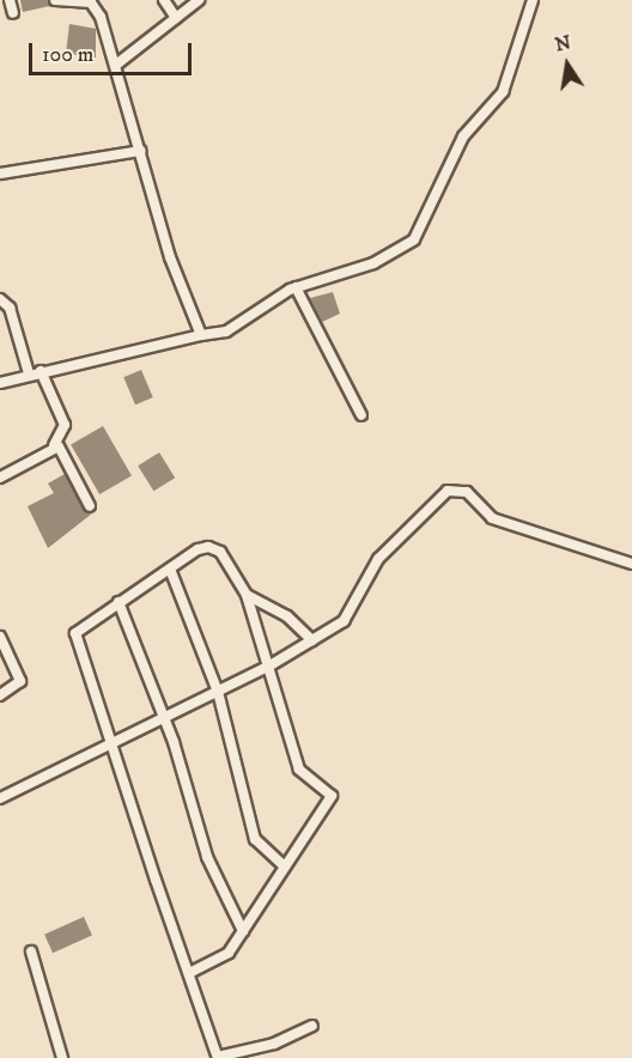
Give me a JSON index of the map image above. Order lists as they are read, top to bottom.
{
  "scale_bar": "100 m",
  "north": "top"
}
